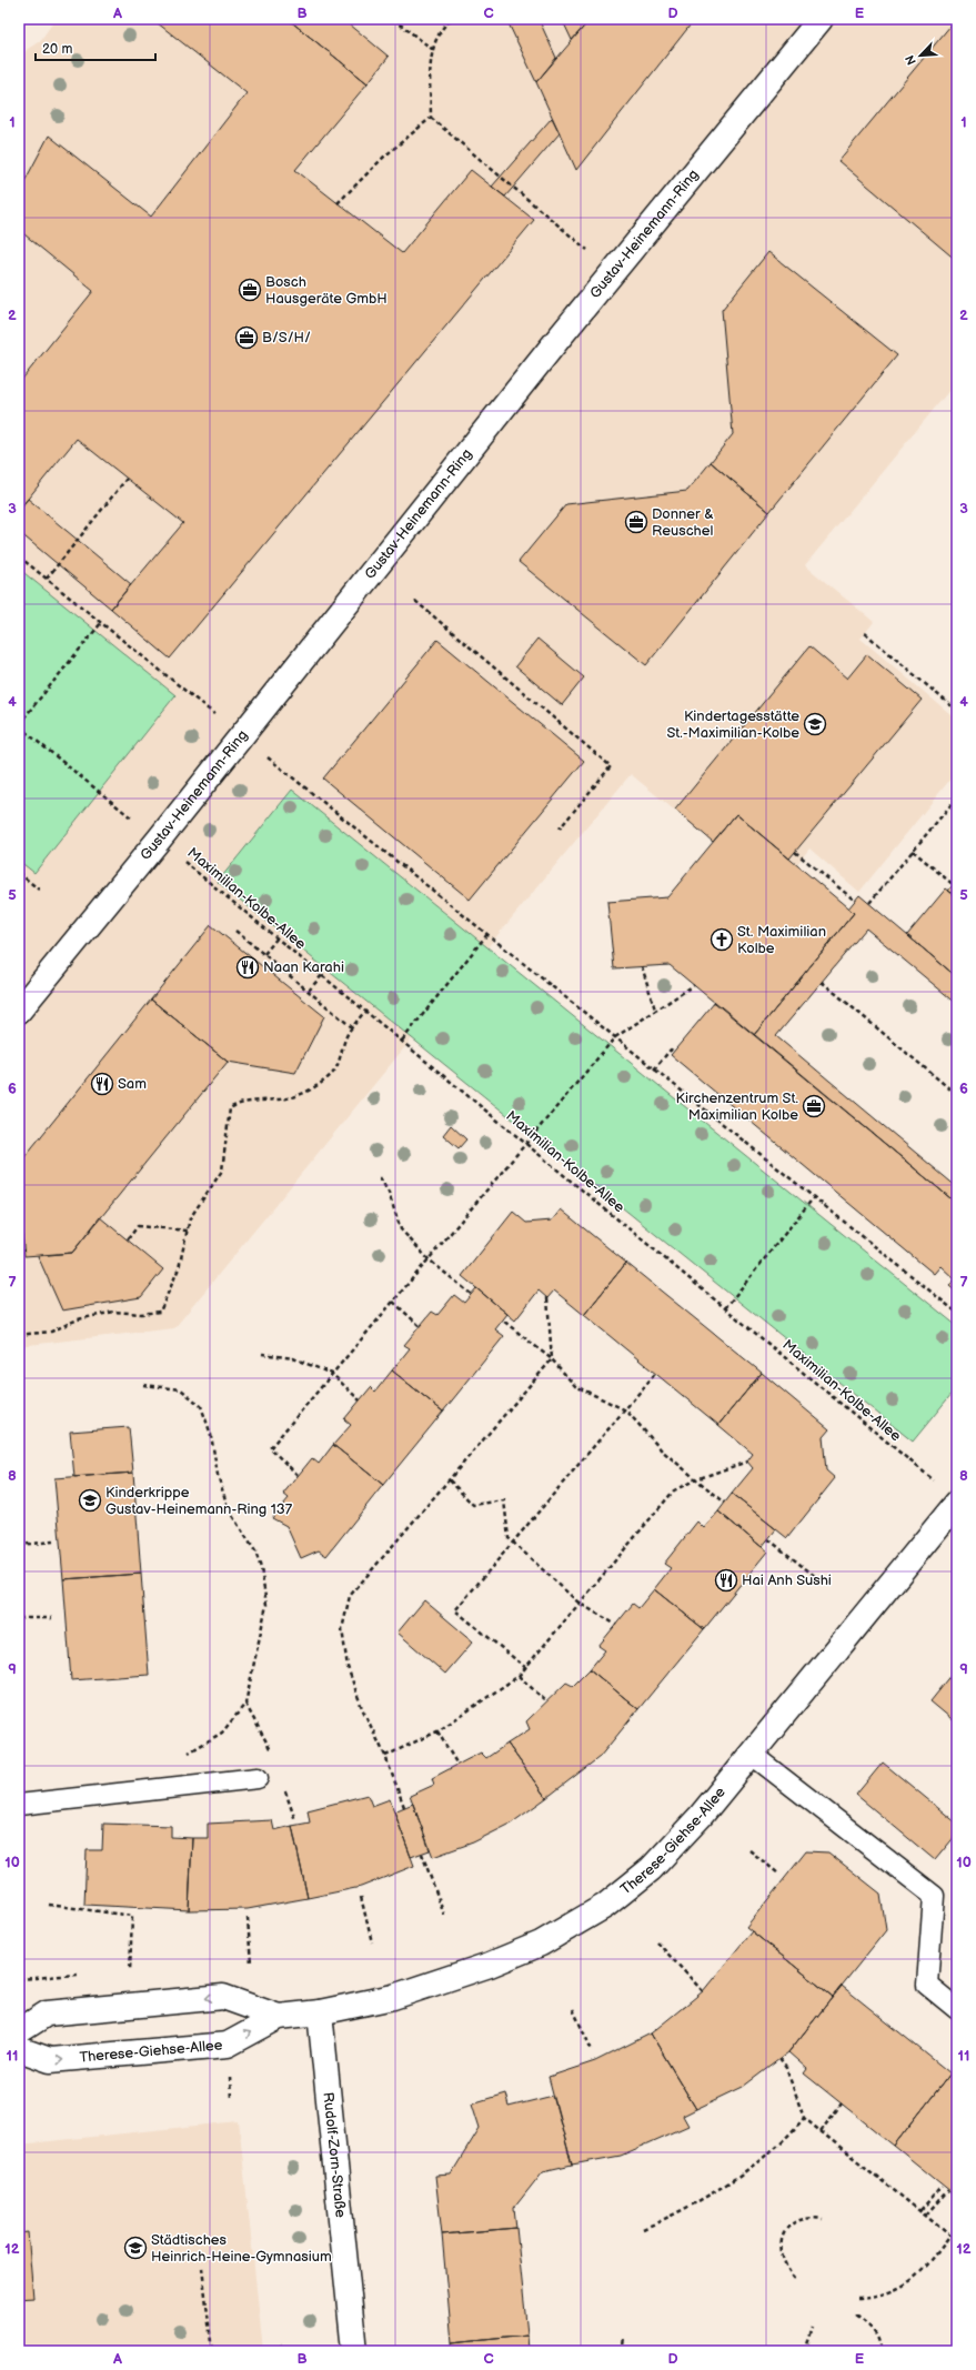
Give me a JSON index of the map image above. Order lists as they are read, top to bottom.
{
  "streets": {
    "street": ["Gustav-Heinemann-Ring", "Therese-Giehse-Allee", "Rudolf-Zorn-Straße"],
    "path": ["Maximilian-Kolbe-Allee"]
  },
  "crossings": [
    ["Gustav-Heinemann-Ring", "Maximilian-Kolbe-Allee"],
    ["Therese-Giehse-Allee", "Rudolf-Zorn-Straße"]
  ],
  "places": {
    "office": [
      "Bosch Hausgeräte GmbH",
      "B/S/H/",
      "Donner & Reuschel",
      "Kirchenzentrum St. Maximilian Kolbe"
    ],
    "school or university": ["Kindertagesstätte St.-Maximilian-Kolbe", "Kinderkrippe Gustav-Heinemann-Ring 137", "Städtisches Heinrich-Heine-Gymnasium"],
    "church": ["St. Maximilian Kolbe"],
    "restaurant": ["Naan Karahi", "Sam", "Hai Anh Sushi"]
  },
  "scale_bar": "20 m",
  "north": "bottom left",
  "grid": {
    "columns": [
      "A",
      "B",
      "C",
      "D",
      "E"
    ],
    "rows": [
      "1",
      "2",
      "3",
      "4",
      "5",
      "6",
      "7",
      "8",
      "9",
      "10",
      "11",
      "12"
    ]
  }
}
